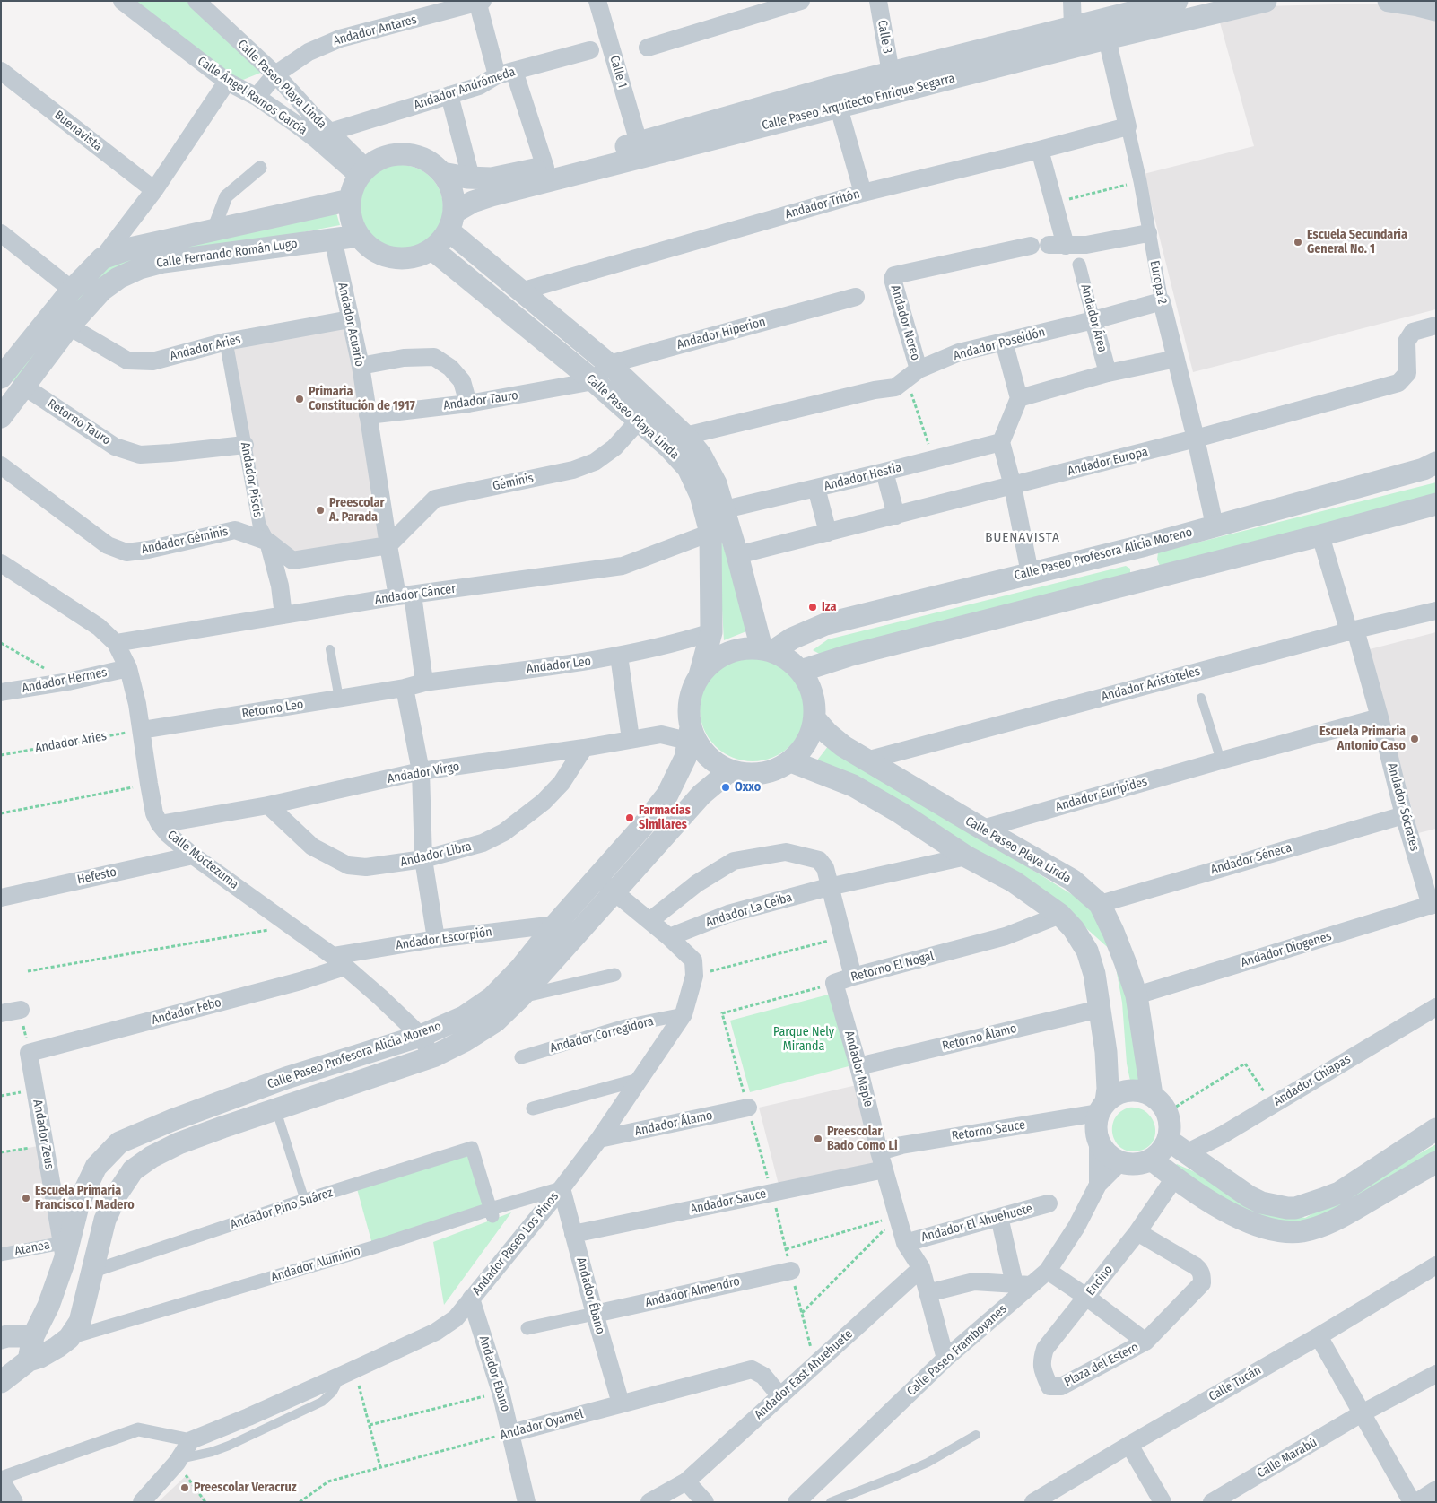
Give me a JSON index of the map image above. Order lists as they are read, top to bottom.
{
  "streets": {
    "street": [
      "Andador Antares",
      "Calle 3",
      "Calle 1",
      "Calle Paseo Playa Linda",
      "Andador Andrómeda",
      "Calle Ángel Ramos García",
      "Calle Paseo Arquitecto Enrique Segarra",
      "Buenavista",
      "Andador Tritón",
      "Calle Fernando Román Lugo",
      "Europa 2",
      "Andador Área",
      "Andador Nereo",
      "Andador Acuario",
      "Andador Hiperion",
      "Andador Poseidón",
      "Andador Aries",
      "Andador Tauro",
      "Retorno Tauro",
      "Andador Europa",
      "Andador Hestia",
      "Andador Piscis",
      "Géminis",
      "Andador Géminis",
      "Calle Paseo Profesora Alicia Moreno",
      "Andador Cáncer",
      "Andador Leo",
      "Andador Hermes",
      "Andador Aristóteles",
      "Retorno Leo",
      "Andador Virgo",
      "Andador Euripides",
      "Andador Sócrates",
      "Andador Libra",
      "Andador Séneca",
      "Calle Moctezuma",
      "Hefesto",
      "Andador La Ceiba",
      "Andador Escorpión",
      "Andador Diogenes",
      "Retorno El Nogal",
      "Andador Febo",
      "Andador Corregidora",
      "Retorno Álamo",
      "Andador Maple",
      "Andador Chiapas",
      "Andador Álamo",
      "Retorno Sauce",
      "Andador Zeus",
      "Andador Sauce",
      "Andador Pino Suárez",
      "Andador El Ahuehuete",
      "Andador Paseo Los Pinos",
      "Atanea",
      "Andador Aluminio",
      "Encino",
      "Andador Almendro",
      "Andador Ébano",
      "Calle Paseo Framboyanes",
      "Plaza del Estero",
      "Andador Ebano",
      "Andador East Ahuehuete",
      "Calle Tucán",
      "Andador Oyamel",
      "Calle Marabú"
    ]
  },
  "crossings": [
    ["Andador Antares", "Calle Paseo Playa Linda"],
    ["Andador Antares", "Calle Ángel Ramos García"],
    ["Calle 3", "Calle Paseo Arquitecto Enrique Segarra"],
    ["Calle 1", "Calle Paseo Arquitecto Enrique Segarra"],
    ["Calle Paseo Playa Linda", "Andador Andrómeda"],
    ["Calle Paseo Playa Linda", "Calle Ángel Ramos García"],
    ["Calle Paseo Playa Linda", "Calle Paseo Arquitecto Enrique Segarra"],
    ["Calle Paseo Playa Linda", "Andador Tritón"],
    ["Calle Paseo Playa Linda", "Calle Fernando Román Lugo"],
    ["Calle Paseo Playa Linda", "Andador Hiperion"],
    ["Calle Paseo Playa Linda", "Andador Poseidón"],
    ["Calle Paseo Playa Linda", "Andador Tauro"],
    ["Calle Paseo Playa Linda", "Andador Europa"],
    ["Calle Paseo Playa Linda", "Andador Hestia"],
    ["Calle Paseo Playa Linda", "Géminis"],
    ["Calle Paseo Playa Linda", "Calle Paseo Profesora Alicia Moreno"],
    ["Calle Paseo Playa Linda", "Andador Cáncer"],
    ["Calle Paseo Playa Linda", "Andador Leo"],
    ["Calle Paseo Playa Linda", "Andador Aristóteles"],
    ["Calle Paseo Playa Linda", "Andador Virgo"],
    ["Calle Paseo Playa Linda", "Andador Euripides"],
    ["Calle Paseo Playa Linda", "Andador Séneca"],
    ["Calle Paseo Playa Linda", "Andador Diogenes"],
    ["Calle Paseo Playa Linda", "Retorno Sauce"],
    ["Calle Paseo Playa Linda", "Calle Paseo Framboyanes"],
    ["Andador Andrómeda", "Calle Ángel Ramos García"],
    ["Calle Ángel Ramos García", "Calle Fernando Román Lugo"],
    ["Calle Paseo Arquitecto Enrique Segarra", "Calle Fernando Román Lugo"],
    ["Calle Paseo Arquitecto Enrique Segarra", "Europa 2"],
    ["Buenavista", "Calle Fernando Román Lugo"],
    ["Andador Tritón", "Europa 2"],
    ["Calle Fernando Román Lugo", "Andador Acuario"],
    ["Calle Fernando Román Lugo", "Andador Aries"],
    ["Calle Fernando Román Lugo", "Retorno Tauro"],
    ["Europa 2", "Andador Poseidón"],
    ["Europa 2", "Andador Europa"],
    ["Europa 2", "Calle Paseo Profesora Alicia Moreno"],
    ["Andador Área", "Andador Poseidón"],
    ["Andador Nereo", "Andador Poseidón"],
    ["Andador Nereo", "Andador Hestia"],
    ["Andador Acuario", "Andador Aries"],
    ["Andador Acuario", "Andador Tauro"],
    ["Andador Acuario", "Géminis"],
    ["Andador Acuario", "Andador Géminis"],
    ["Andador Acuario", "Andador Cáncer"],
    ["Andador Acuario", "Andador Leo"],
    ["Andador Aries", "Andador Piscis"],
    ["Andador Aries", "Retorno Leo"],
    ["Andador Aries", "Calle Moctezuma"],
    ["Retorno Tauro", "Andador Piscis"],
    ["Andador Piscis", "Andador Géminis"],
    ["Andador Piscis", "Andador Cáncer"],
    ["Géminis", "Andador Géminis"],
    ["Calle Paseo Profesora Alicia Moreno", "Andador Virgo"],
    ["Calle Paseo Profesora Alicia Moreno", "Calle Moctezuma"],
    ["Calle Paseo Profesora Alicia Moreno", "Andador Escorpión"],
    ["Calle Paseo Profesora Alicia Moreno", "Andador Zeus"],
    ["Calle Paseo Profesora Alicia Moreno", "Andador Pino Suárez"],
    ["Calle Paseo Profesora Alicia Moreno", "Atanea"],
    ["Calle Paseo Profesora Alicia Moreno", "Andador Aluminio"],
    ["Andador Cáncer", "Calle Moctezuma"],
    ["Andador Leo", "Retorno Leo"],
    ["Andador Hermes", "Calle Moctezuma"],
    ["Andador Aristóteles", "Andador Sócrates"],
    ["Retorno Leo", "Calle Moctezuma"],
    ["Andador Virgo", "Andador Libra"],
    ["Andador Virgo", "Calle Moctezuma"],
    ["Andador Euripides", "Andador Sócrates"],
    ["Andador Sócrates", "Andador Séneca"],
    ["Andador Sócrates", "Andador Diogenes"],
    ["Calle Moctezuma", "Hefesto"],
    ["Calle Moctezuma", "Andador Escorpión"],
    ["Calle Moctezuma", "Andador Febo"],
    ["Andador Escorpión", "Andador Febo"],
    ["Retorno El Nogal", "Andador Maple"],
    ["Andador Febo", "Andador Zeus"],
    ["Andador Corregidora", "Andador Paseo Los Pinos"],
    ["Retorno Álamo", "Andador Maple"],
    ["Andador Maple", "Retorno Sauce"],
    ["Andador Maple", "Andador Sauce"],
    ["Andador Maple", "Andador El Ahuehuete"],
    ["Andador Maple", "Calle Paseo Framboyanes"],
    ["Andador Maple", "Andador East Ahuehuete"],
    ["Andador Álamo", "Andador Paseo Los Pinos"],
    ["Retorno Sauce", "Calle Paseo Framboyanes"],
    ["Andador Zeus", "Atanea"],
    ["Andador Sauce", "Andador Ébano"],
    ["Andador Pino Suárez", "Andador Aluminio"],
    ["Andador Paseo Los Pinos", "Andador Aluminio"],
    ["Andador Paseo Los Pinos", "Andador Ébano"],
    ["Andador Paseo Los Pinos", "Andador Ebano"],
    ["Andador Aluminio", "Andador Ébano"],
    ["Encino", "Plaza del Estero"],
    ["Andador Almendro", "Andador Ébano"],
    ["Andador Ébano", "Andador Oyamel"],
    ["Andador Ebano", "Andador Oyamel"],
    ["Andador East Ahuehuete", "Andador Oyamel"]
  ],
  "districts": ["BUENAVISTA"],
  "parks": ["Parque Nely Miranda"],
  "places": [
    "Escuela Secundaria General No. 1",
    "Primaria Constitución de 1917",
    "Preescolar A. Parada",
    "Iza",
    "Escuela Primaria Antonio Caso",
    "Oxxo",
    "Farmacias Similares",
    "Preescolar Bado Como Li",
    "Escuela Primaria Francisco I. Madero",
    "Preescolar Veracruz"
  ]
}
